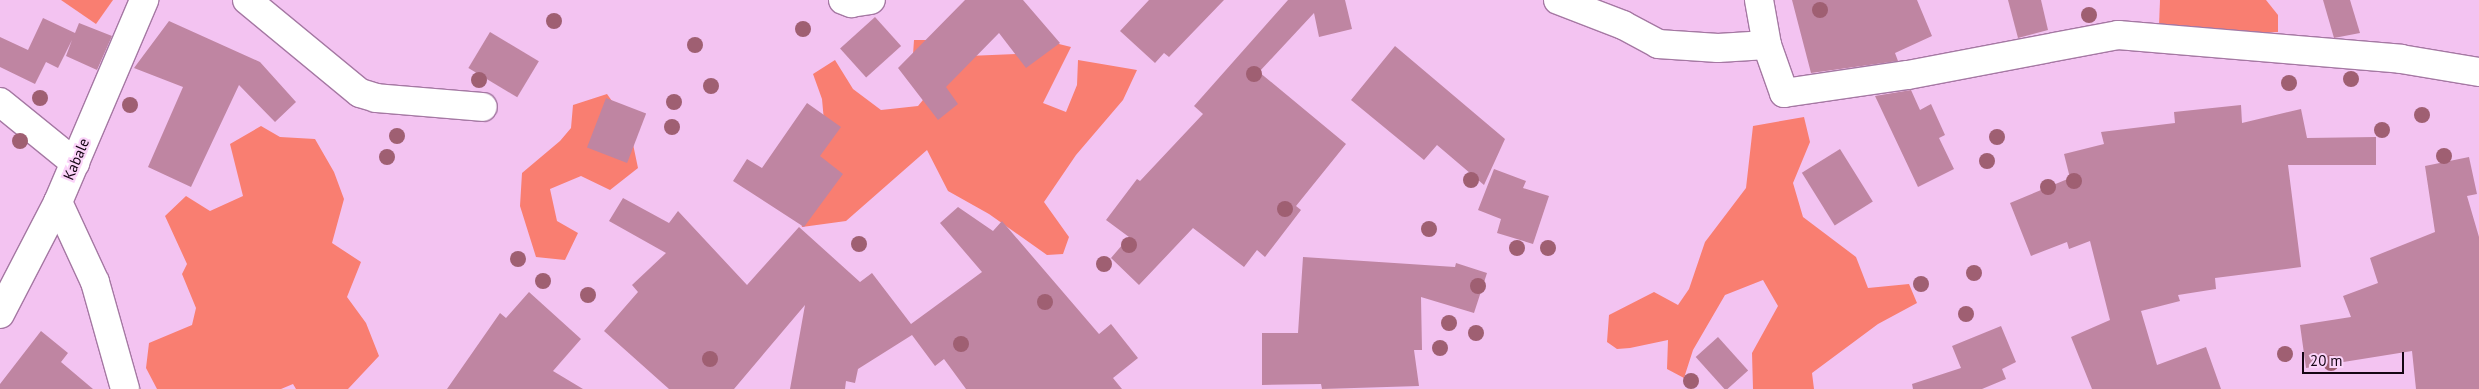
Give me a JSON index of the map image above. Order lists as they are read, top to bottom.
{
  "streets": {
    "street": ["Kabale"]
  },
  "scale_bar": "20 m"
}
